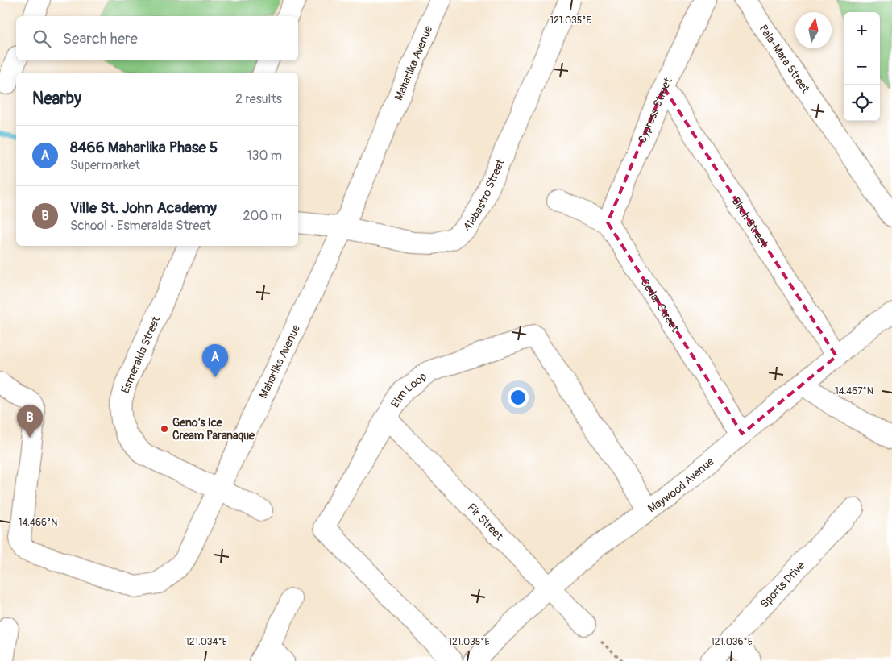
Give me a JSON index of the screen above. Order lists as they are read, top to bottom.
{
  "streets": {
    "street": [
      "Pala-Mara Street",
      "Maharlika Avenue",
      "Cypress Street",
      "Alabastro Street",
      "Birch Street",
      "Cedar Street",
      "Esmeralda Street",
      "Elm Loop",
      "Maywood Avenue",
      "Fir Street",
      "Sports Drive"
    ]
  },
  "crossings": [
    ["Maharlika Avenue", "Alabastro Street"],
    ["Maharlika Avenue", "Esmeralda Street"],
    ["Cypress Street", "Birch Street"],
    ["Cypress Street", "Cedar Street"],
    ["Birch Street", "Maywood Avenue"],
    ["Cedar Street", "Maywood Avenue"],
    ["Elm Loop", "Maywood Avenue"],
    ["Elm Loop", "Fir Street"],
    ["Maywood Avenue", "Fir Street"]
  ],
  "places": ["Geno’s Ice Cream Paranaque"],
  "north": "top",
  "page": {
    "map_buttons": ["+", "−"],
    "search": "Search here",
    "heading": ["Nearby", "2 results"],
    "list": [
      {
        "mark": "A",
        "name": "8466 Maharlika Phase 5",
        "note": "Supermarket",
        "value": "130 m"
      },
      {
        "mark": "B",
        "name": "Ville St. John Academy",
        "note": "School · Esmeralda Street",
        "value": "200 m"
      }
    ],
    "pins": ["A", "B"]
  },
  "coordinates": [
    "121.035°E",
    "14.467°N",
    "14.466°N",
    "121.034°E",
    "121.036°E"
  ]
}
